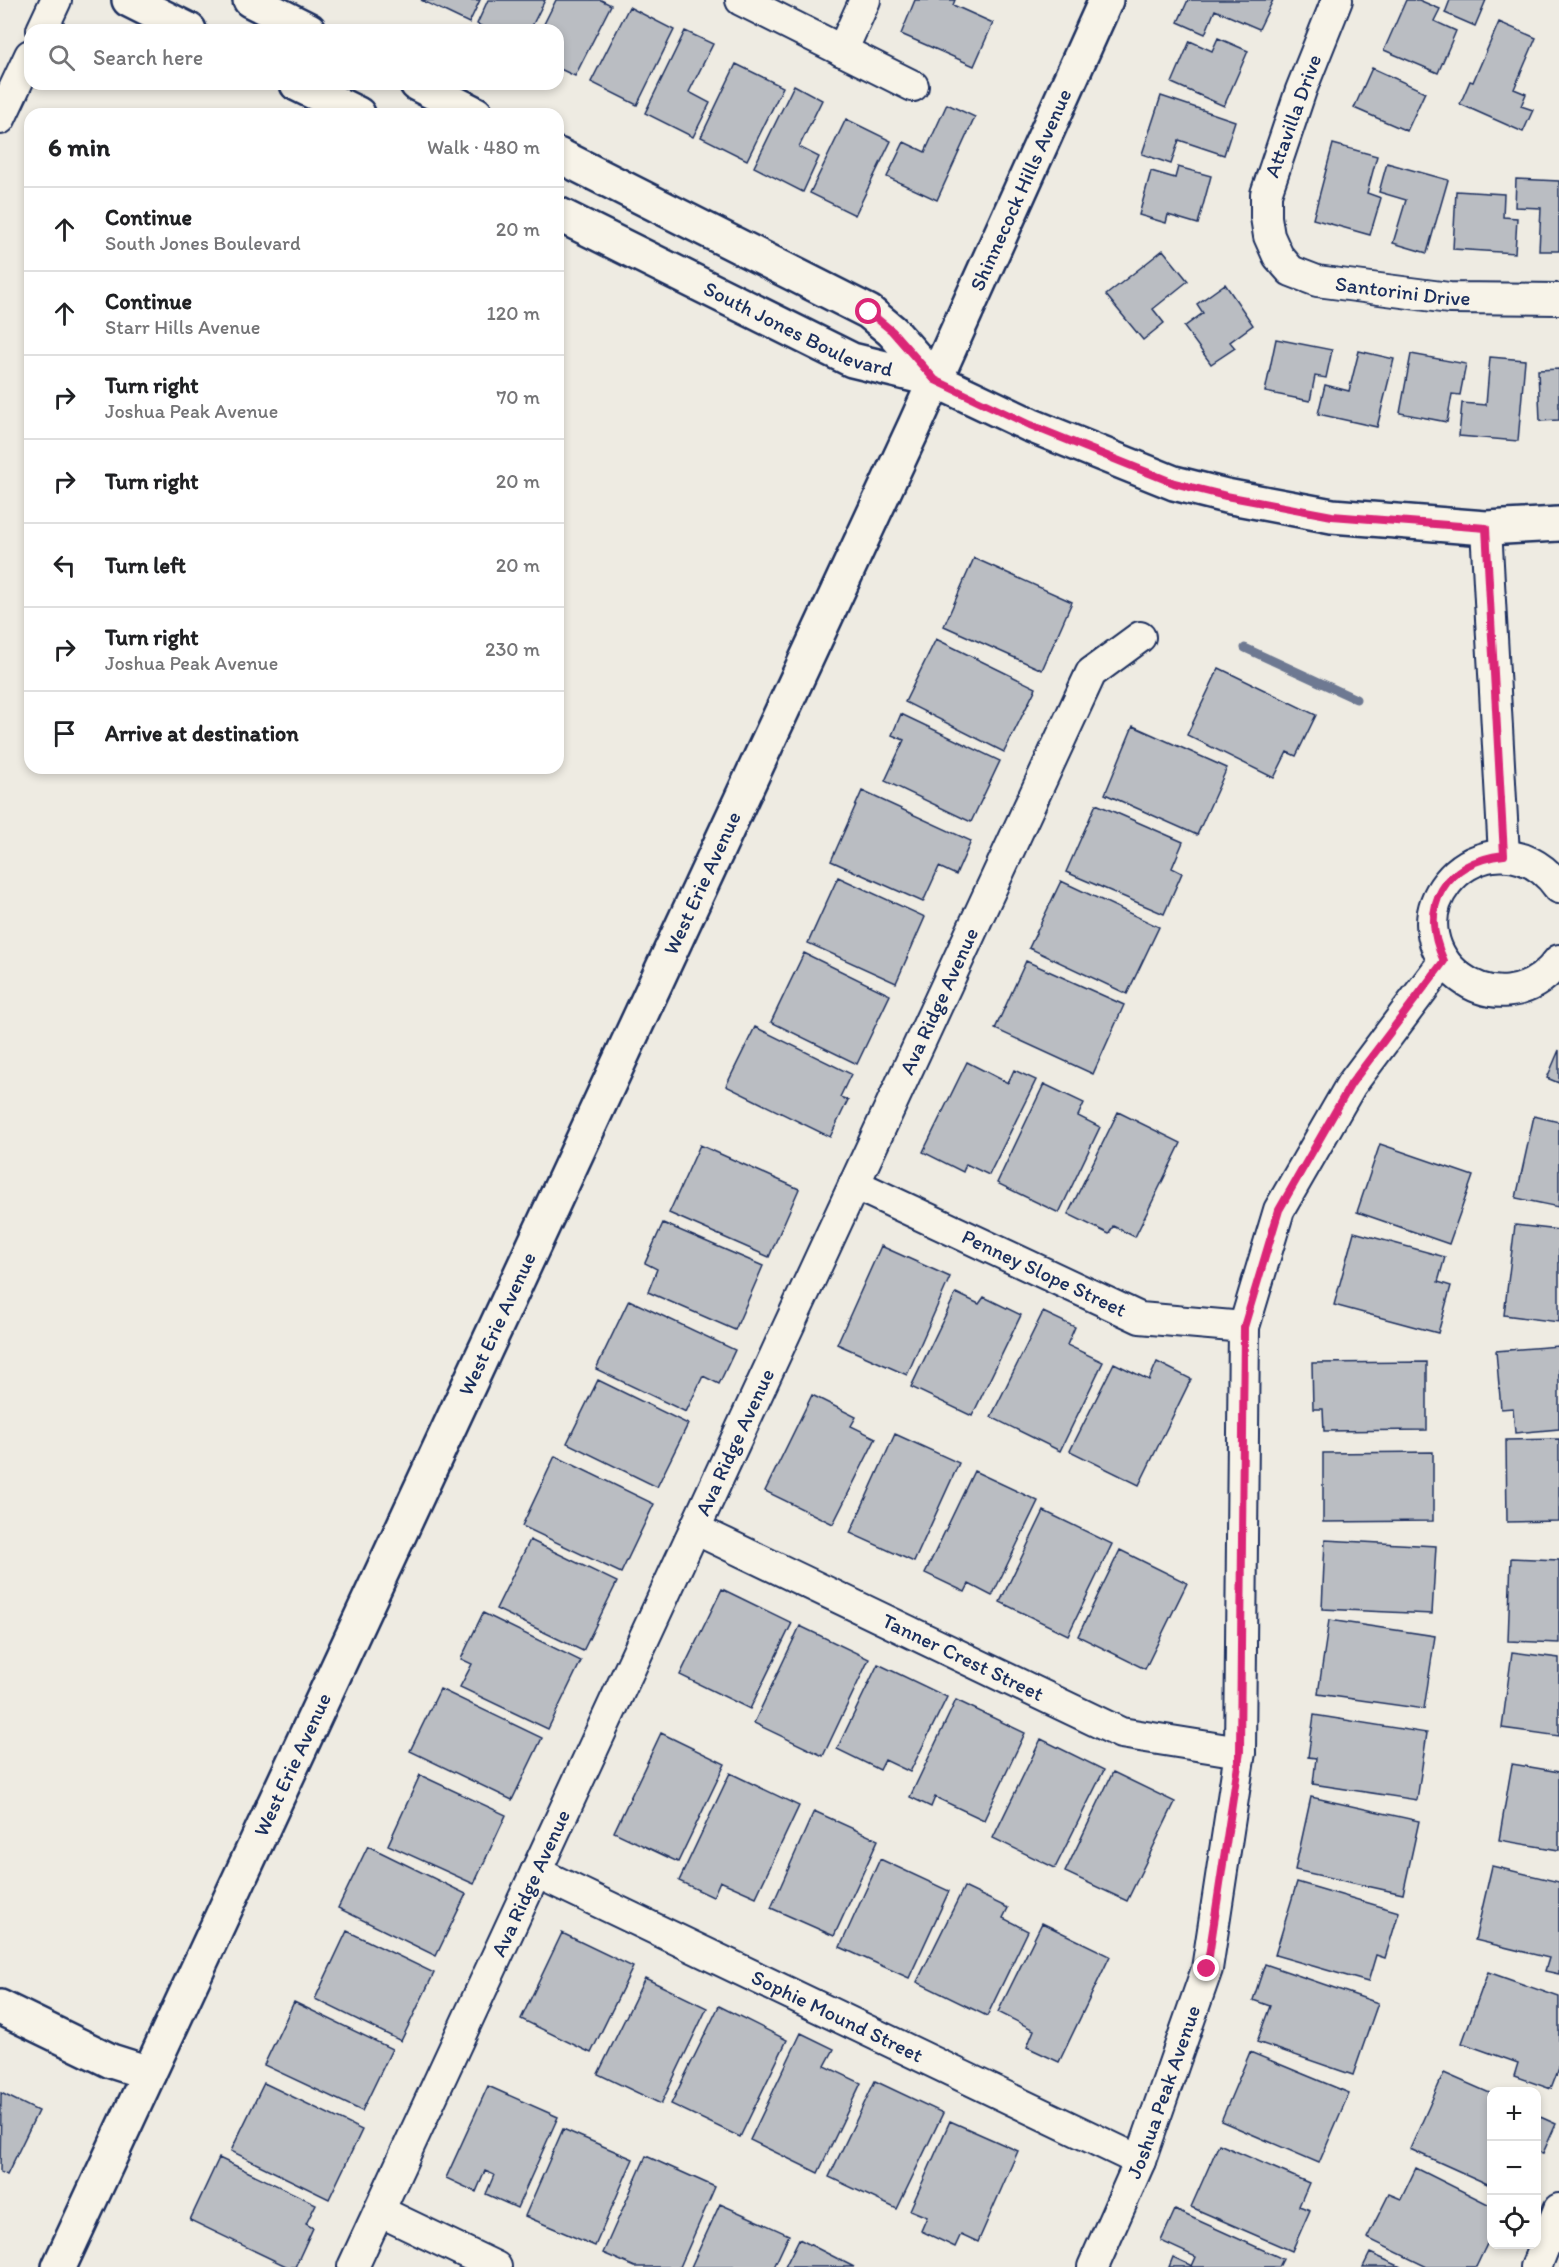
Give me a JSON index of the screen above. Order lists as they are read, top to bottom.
{
  "streets": {
    "street": [
      "Attavilla Drive",
      "Shinnecock Hills Avenue",
      "Santorini Drive",
      "South Jones Boulevard",
      "West Erie Avenue",
      "Ava Ridge Avenue",
      "Penney Slope Street",
      "Tanner Crest Street",
      "Sophie Mound Street",
      "Joshua Peak Avenue"
    ]
  },
  "crossings": [
    ["Attavilla Drive", "Santorini Drive"],
    ["Shinnecock Hills Avenue", "South Jones Boulevard"],
    ["Shinnecock Hills Avenue", "West Erie Avenue"],
    ["South Jones Boulevard", "West Erie Avenue"],
    ["Ava Ridge Avenue", "Penney Slope Street"],
    ["Ava Ridge Avenue", "Tanner Crest Street"],
    ["Ava Ridge Avenue", "Sophie Mound Street"],
    ["Penney Slope Street", "Joshua Peak Avenue"],
    ["Tanner Crest Street", "Joshua Peak Avenue"],
    ["Sophie Mound Street", "Joshua Peak Avenue"]
  ],
  "page": {
    "search": "Search here",
    "heading": ["6 min", "Walk · 480 m"],
    "list": [
      ["Continue", "South Jones Boulevard", "20 m"],
      ["Continue", "Starr Hills Avenue", "120 m"],
      ["Turn right", "Joshua Peak Avenue", "70 m"],
      ["Turn right", "20 m"],
      ["Turn left", "20 m"],
      ["Turn right", "Joshua Peak Avenue", "230 m"],
      "Arrive at destination"
    ],
    "map_buttons": ["+", "−"]
  }
}
